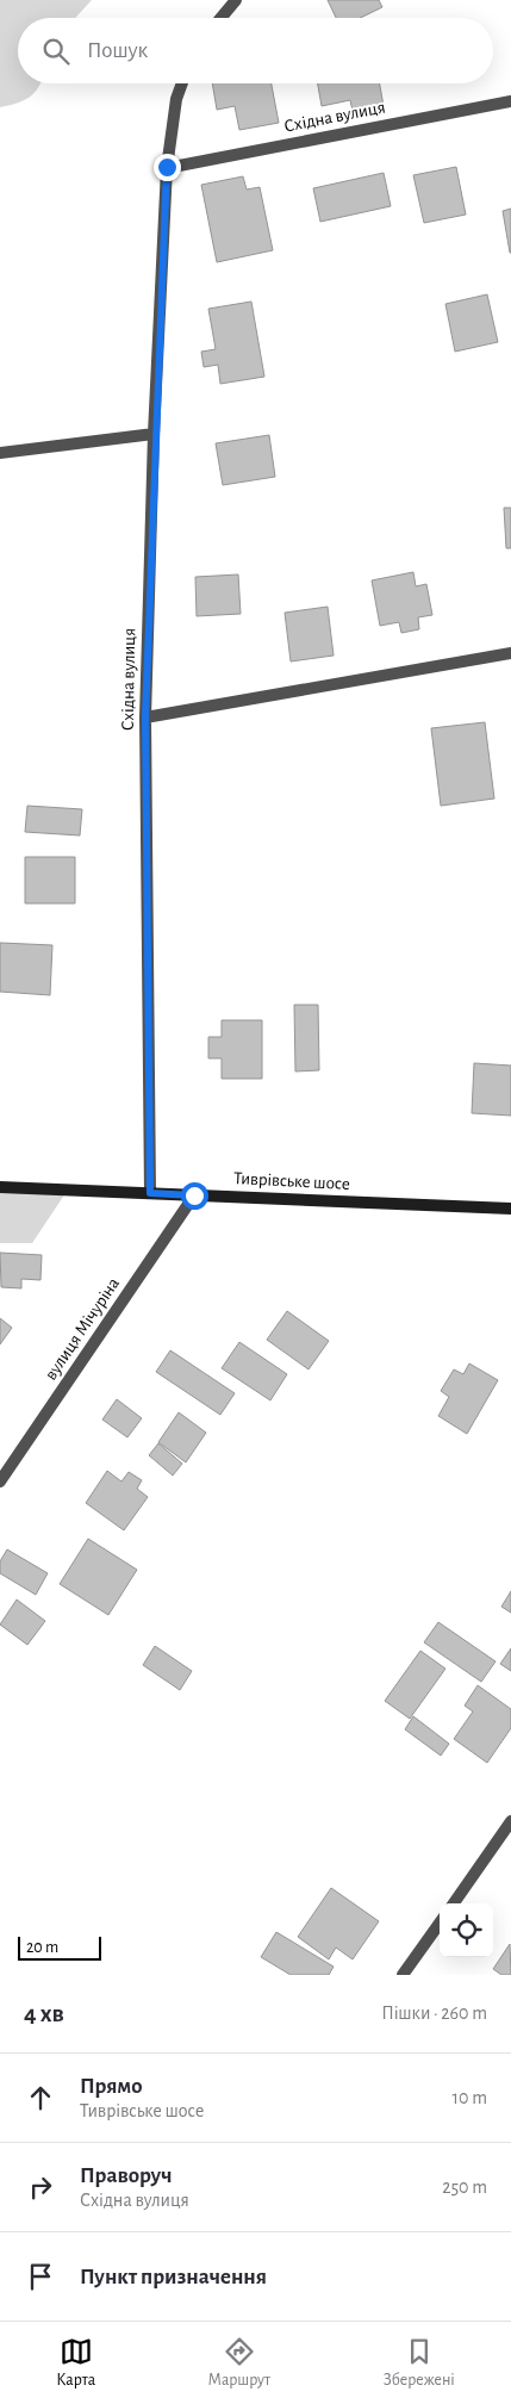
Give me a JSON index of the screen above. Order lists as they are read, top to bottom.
{
  "streets": {
    "main road": ["Тиврівське шосе"],
    "street": ["Східна вулиця", "вулиця Мічуріна"]
  },
  "crossings": [
    ["Східна вулиця", "Тиврівське шосе"],
    ["Тиврівське шосе", "вулиця Мічуріна"]
  ],
  "scale_bar": "20 m",
  "page": {
    "search": "Пошук",
    "scale": "20 m",
    "heading": ["4 хв", "Пішки · 260 m"],
    "list": [
      ["Прямо", "Тиврівське шосе", "10 m"],
      ["Праворуч", "Східна вулиця", "250 m"],
      "Пункт призначення"
    ],
    "nav": ["Карта", "Маршрут", "Збережені"]
  }
}
